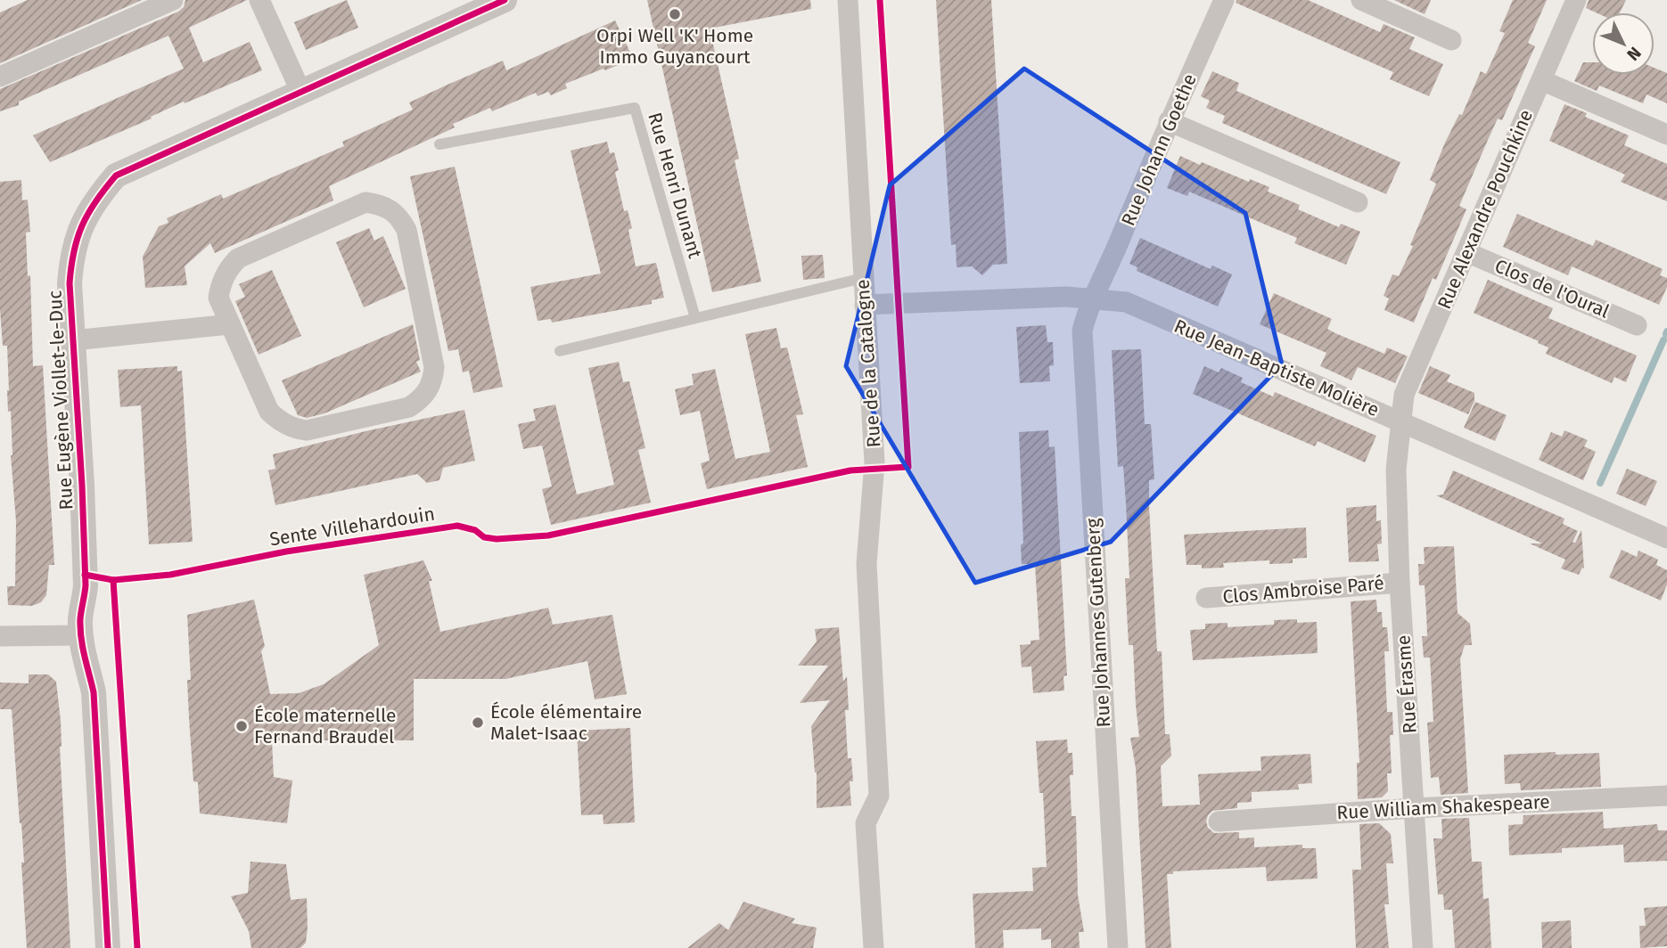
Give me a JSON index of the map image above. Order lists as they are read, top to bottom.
{
  "streets": {
    "street": [
      "Rue Johann Goethe",
      "Rue Alexandre Pouchkine",
      "Clos de l'Oural",
      "Rue de la Catalogne",
      "Rue Jean-Baptiste Molière",
      "Rue Eugène Viollet-le-Duc",
      "Clos Ambroise Paré",
      "Rue Johannes Gutenberg",
      "Rue Érasme",
      "Rue William Shakespeare"
    ],
    "lane": ["Rue Henri Dunant"],
    "cycle path": ["Sente Villehardouin"]
  },
  "crossings": [
    ["Rue Johann Goethe", "Rue Jean-Baptiste Molière"],
    ["Rue Johann Goethe", "Rue Johannes Gutenberg"],
    ["Rue Alexandre Pouchkine", "Clos de l'Oural"],
    ["Rue Alexandre Pouchkine", "Rue Jean-Baptiste Molière"],
    ["Rue Alexandre Pouchkine", "Rue Érasme"],
    ["Rue de la Catalogne", "Rue Jean-Baptiste Molière"],
    ["Rue Jean-Baptiste Molière", "Rue Johannes Gutenberg"],
    ["Rue Jean-Baptiste Molière", "Rue Érasme"],
    ["Clos Ambroise Paré", "Rue Érasme"],
    ["Rue Érasme", "Rue William Shakespeare"]
  ],
  "places": ["Orpi Well 'K' Home Immo Guyancourt", "École élémentaire Malet-Isaac", "École maternelle Fernand Braudel"],
  "north": "bottom right"
}
